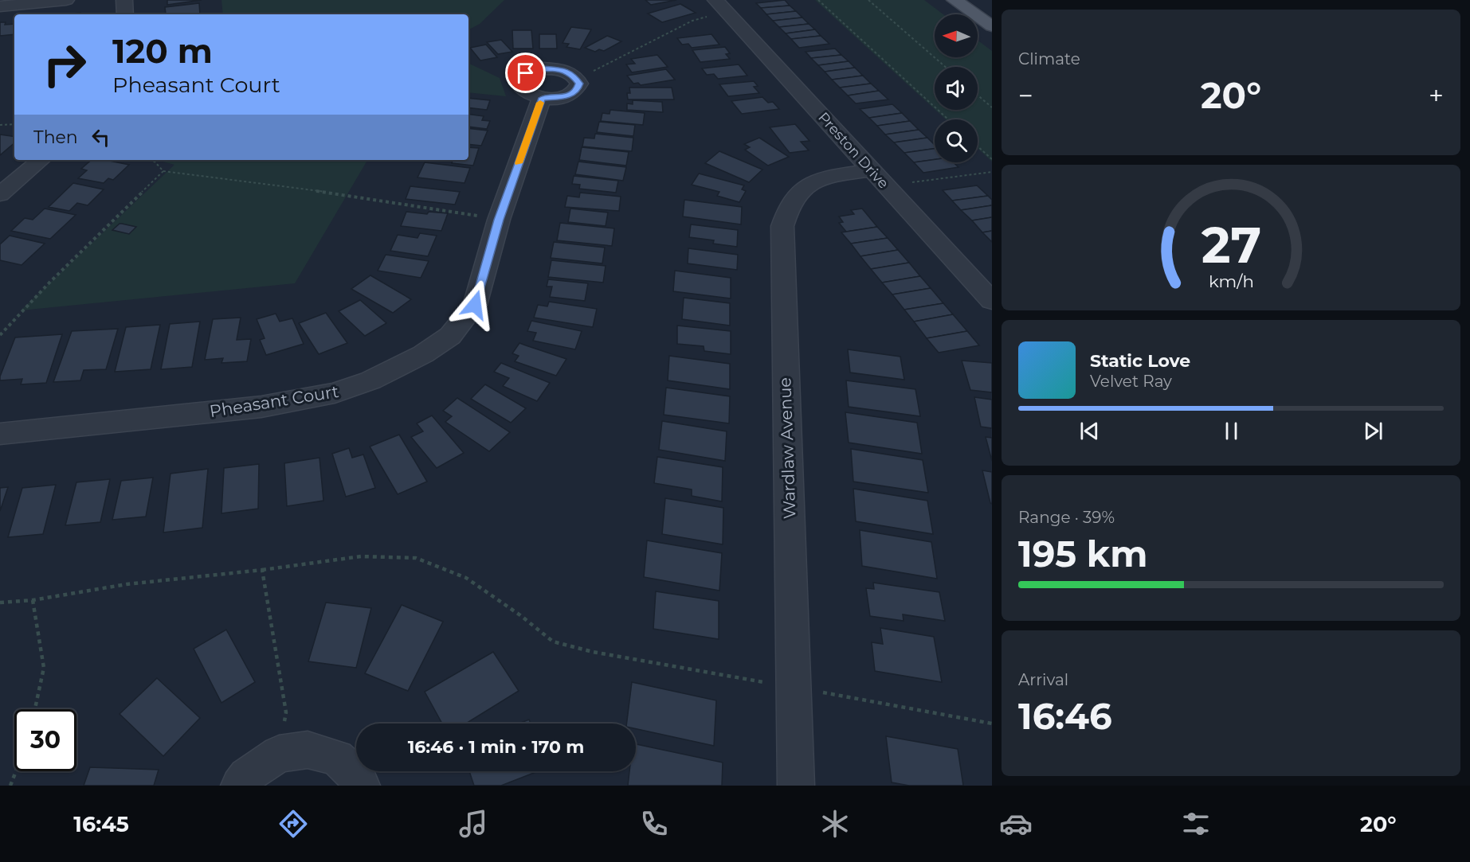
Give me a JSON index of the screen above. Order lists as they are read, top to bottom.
{
  "streets": {
    "street": ["Preston Drive", "Pheasant Court", "Wardlaw Avenue"]
  },
  "crossings": [
    ["Preston Drive", "Wardlaw Avenue"]
  ],
  "north": "left",
  "page": {
    "tile": [
      "Climate",
      ["Range · 39%", "195 km"],
      ["Arrival", "16:46"]
    ],
    "turn": ["120 m", "Pheasant Court"],
    "heat": ["−", "20°", "+"],
    "then": "Then",
    "song": ["Static Love", "Velvet Ray"],
    "limit": "30",
    "trip": "16:46 · 1 min · 170 m",
    "tabs": ["16:45", "20°"],
    "gauge": ["27", "km/h"]
  }
}
